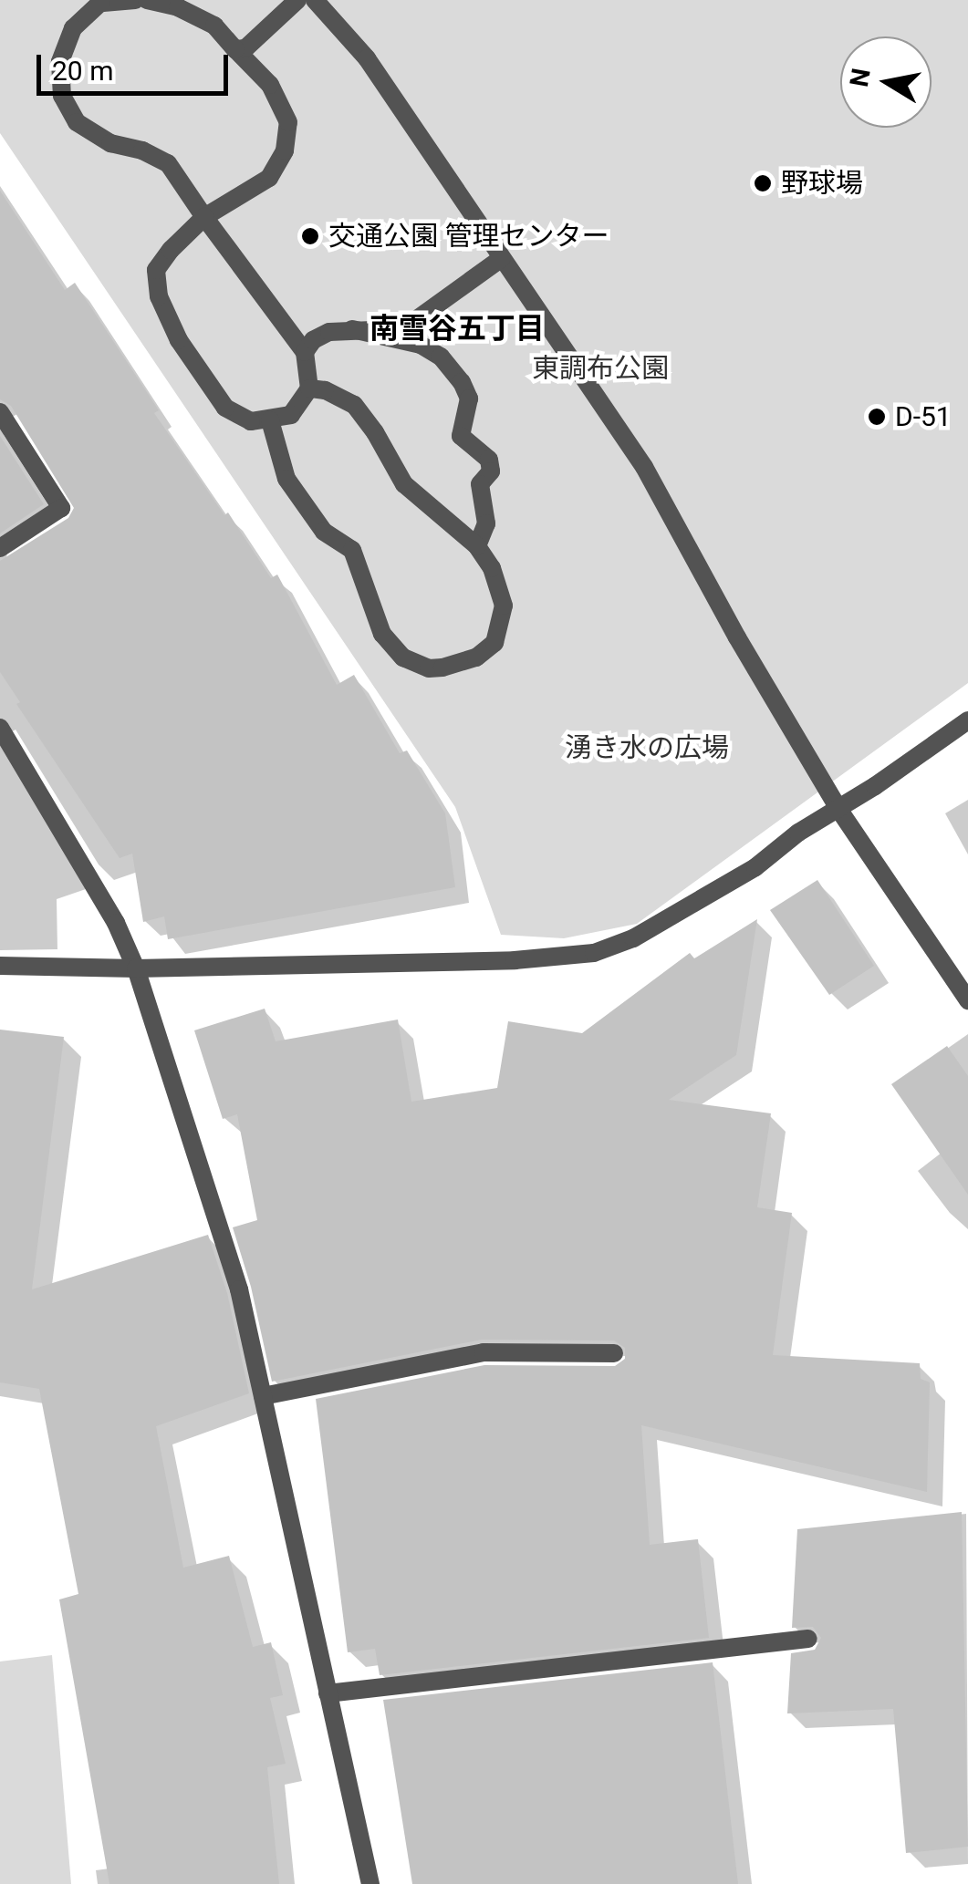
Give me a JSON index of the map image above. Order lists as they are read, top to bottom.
{
  "districts": ["南雪谷五丁目"],
  "parks": ["東調布公園", "湧き水の広場"],
  "places": ["野球場", "交通公園 管理センター", "D-51"],
  "scale_bar": "20 m",
  "north": "left"
}
